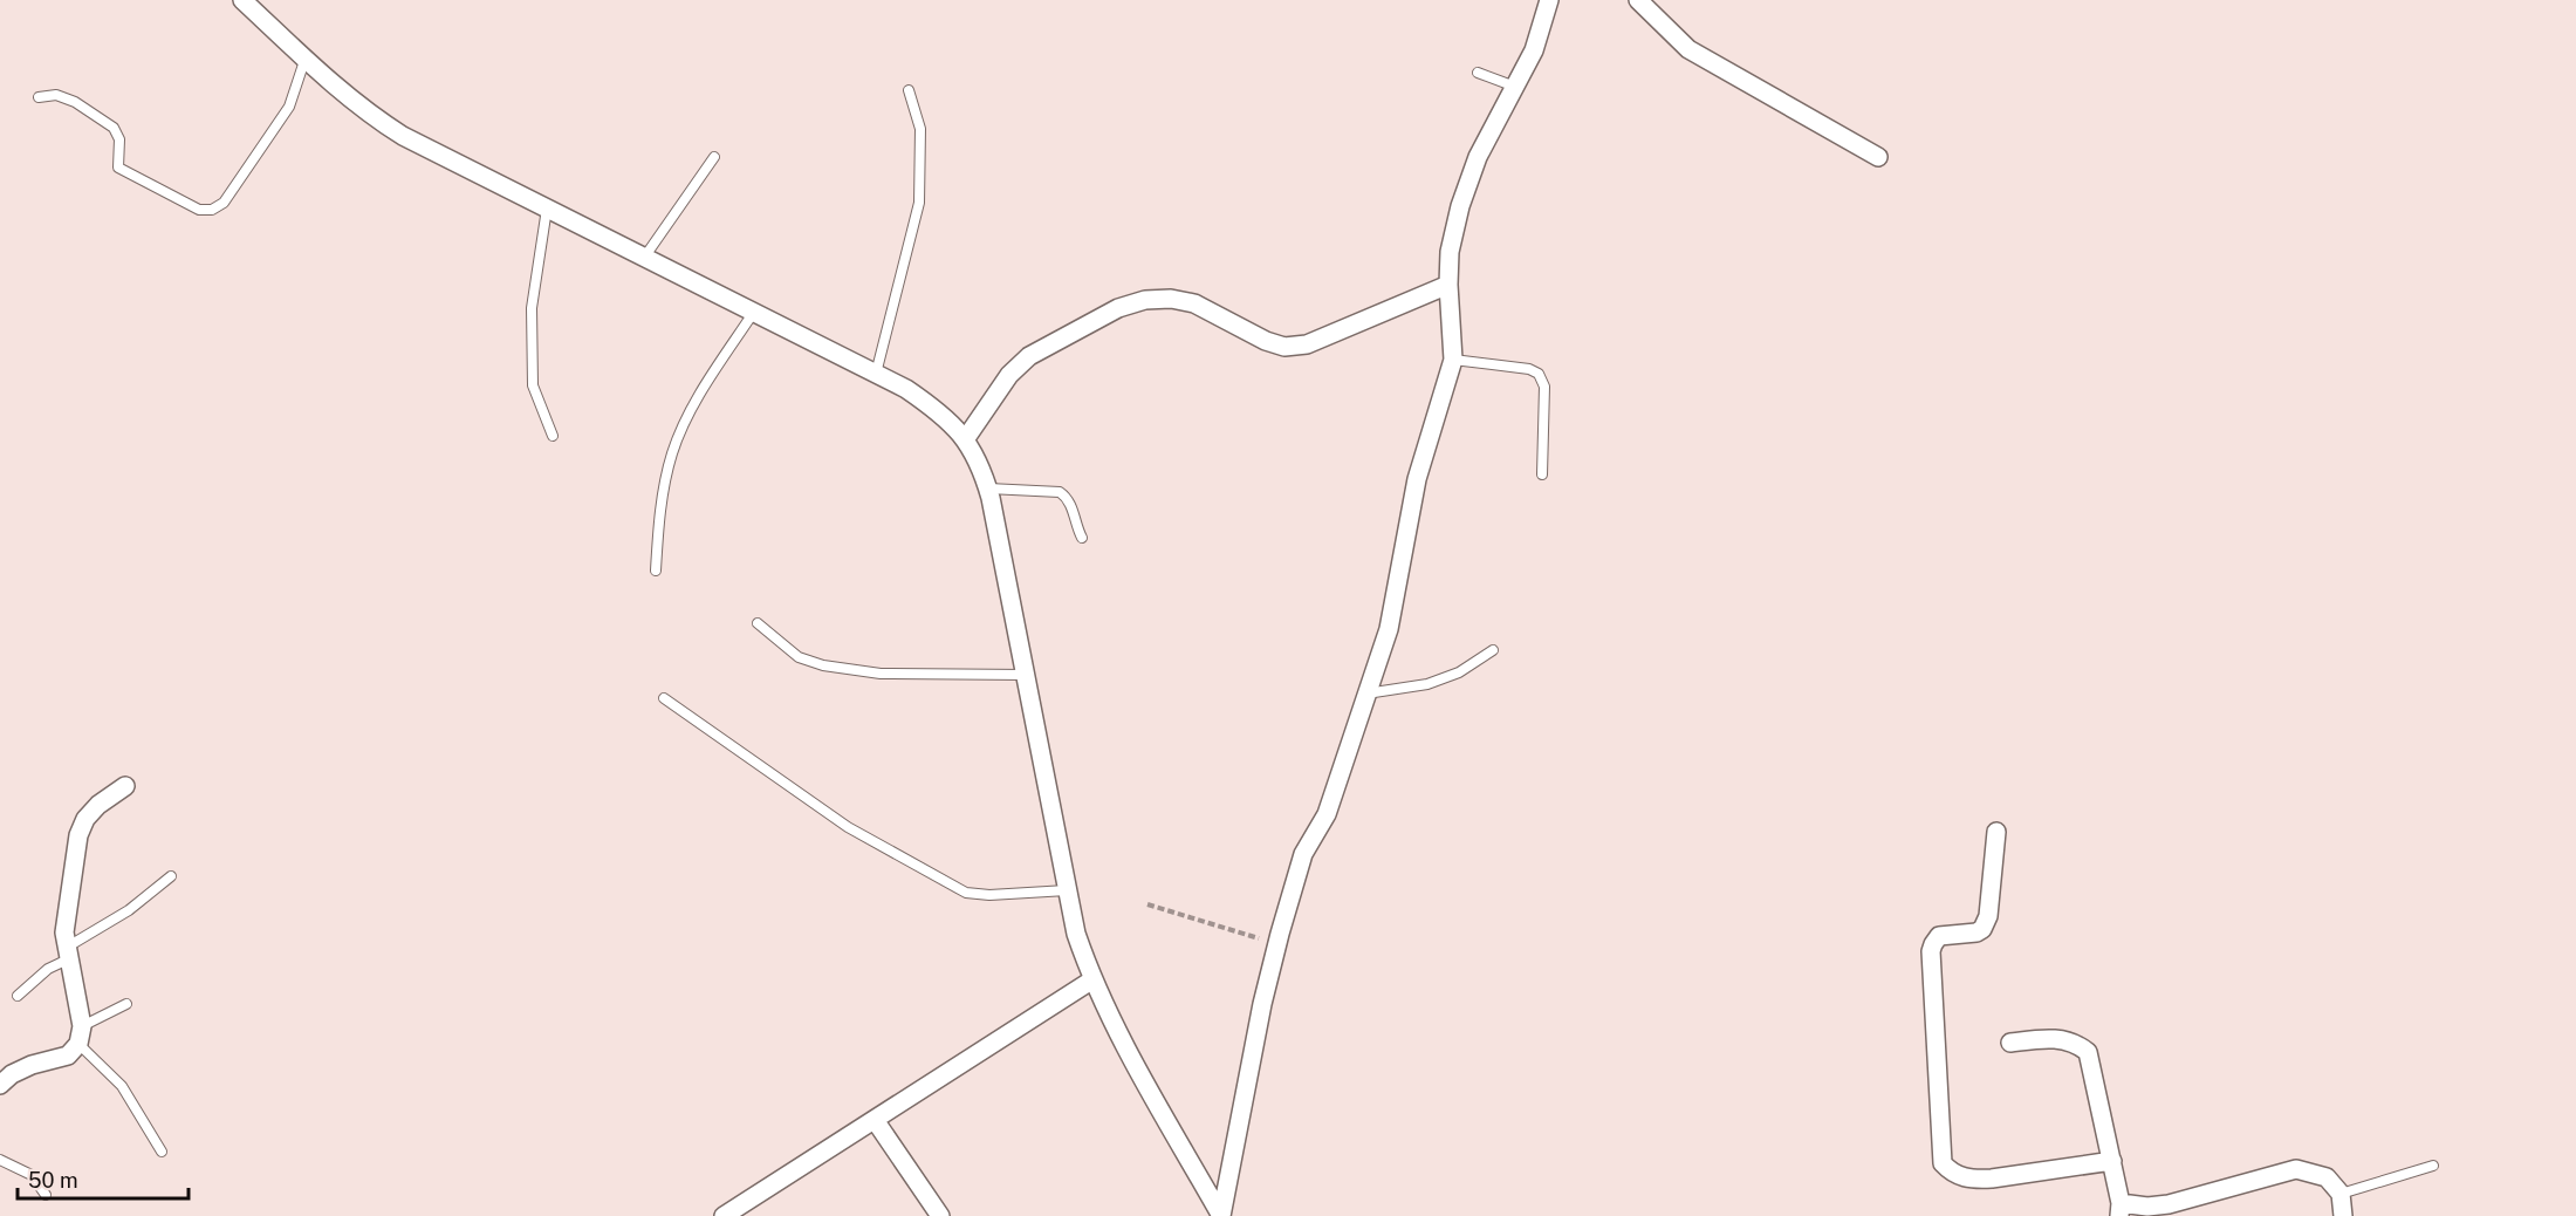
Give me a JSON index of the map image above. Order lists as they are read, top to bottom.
{
  "scale_bar": "50 m"
}
